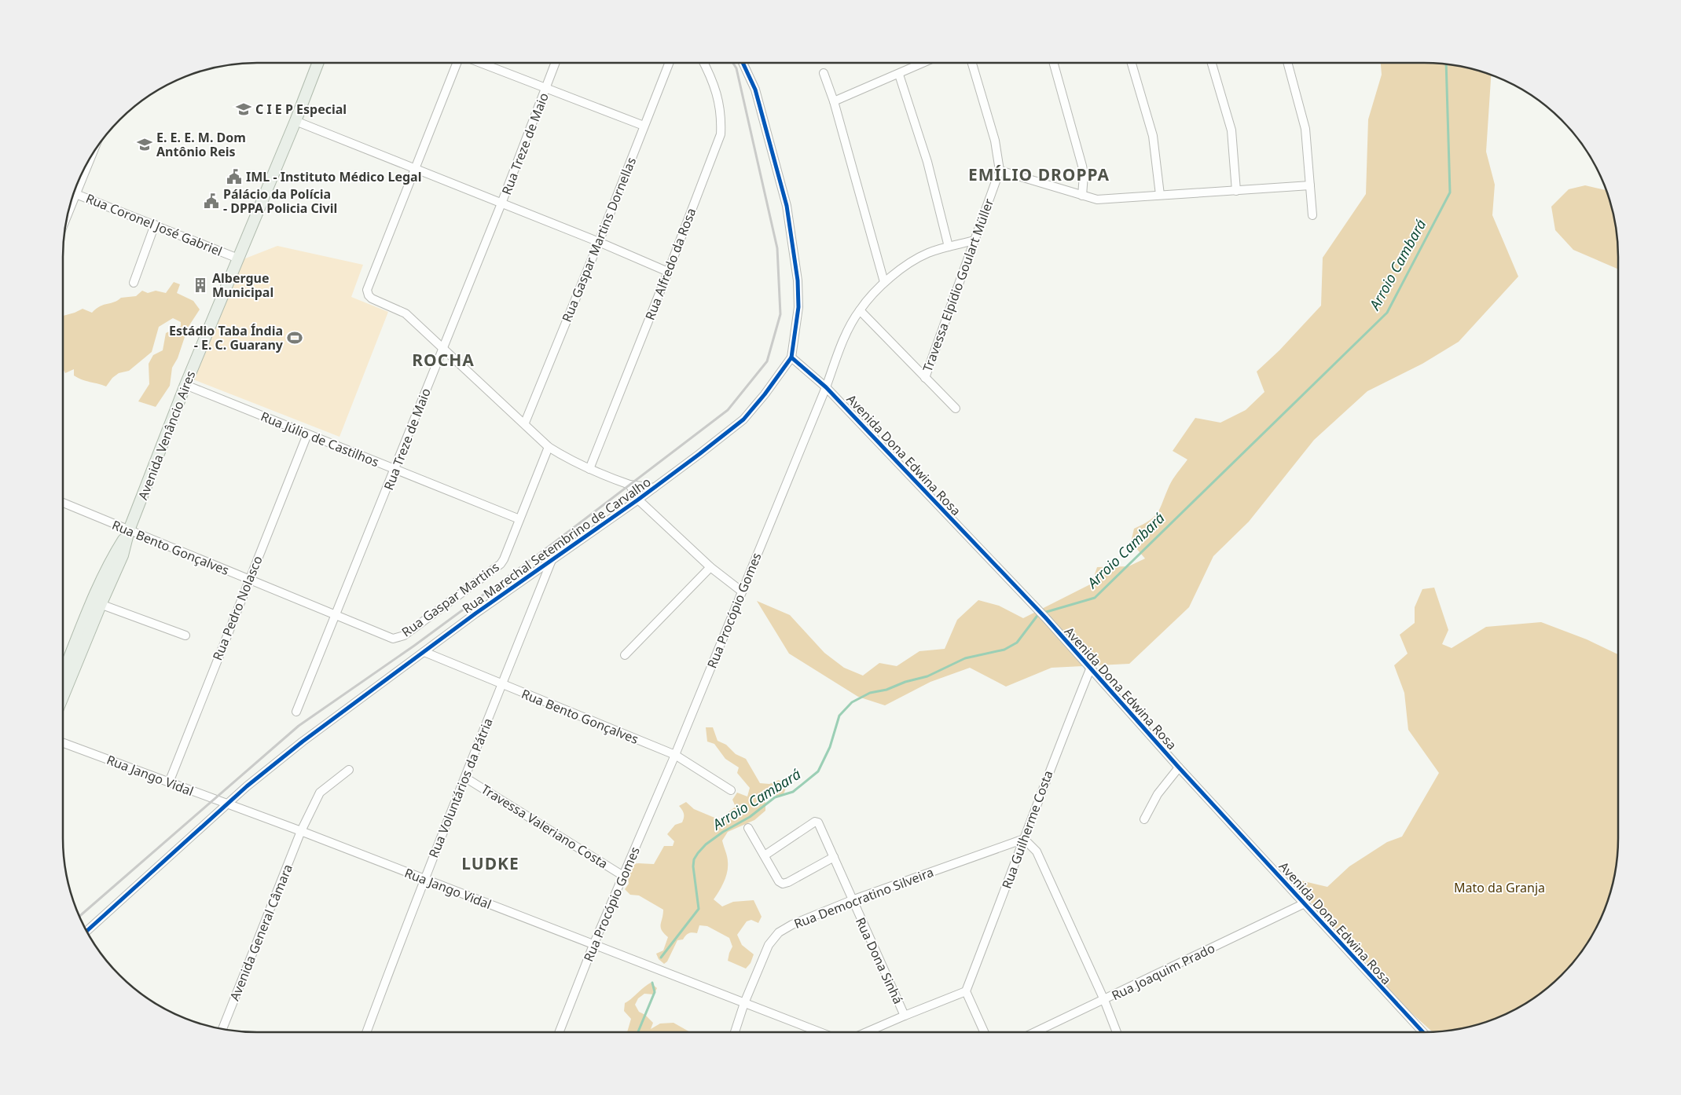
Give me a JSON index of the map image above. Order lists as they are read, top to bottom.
{
  "streets": {
    "main road": ["Avenida Venâncio Aires"],
    "street": [
      "Rua Treze de Maio",
      "Rua Coronel José Gabriel",
      "Rua Gaspar Martins Dornellas",
      "Rua Alfredo da Rosa",
      "Travessa Elpídio Goulart Müller",
      "Rua Júlio de Castilhos",
      "Avenida Dona Edwina Rosa",
      "Rua Marechal Setembrino de Carvalho",
      "Rua Bento Gonçalves",
      "Rua Gaspar Martins",
      "Rua Pedro Nolasco",
      "Rua Procópio Gomes",
      "Rua Jango Vidal",
      "Rua Voluntários da Pátria",
      "Travessa Valeriano Costa",
      "Rua Guilherme Costa",
      "Rua Democratino Silveira",
      "Avenida General Câmara",
      "Rua Dona Sinhá",
      "Rua Joaquim Prado"
    ]
  },
  "crossings": [
    ["Rua Treze de Maio", "Rua Júlio de Castilhos"],
    ["Rua Treze de Maio", "Rua Bento Gonçalves"],
    ["Rua Coronel José Gabriel", "Avenida Venâncio Aires"],
    ["Travessa Elpídio Goulart Müller", "Rua Procópio Gomes"],
    ["Avenida Venâncio Aires", "Rua Júlio de Castilhos"],
    ["Avenida Venâncio Aires", "Rua Bento Gonçalves"],
    ["Rua Júlio de Castilhos", "Rua Gaspar Martins"],
    ["Rua Júlio de Castilhos", "Rua Pedro Nolasco"],
    ["Avenida Dona Edwina Rosa", "Rua Marechal Setembrino de Carvalho"],
    ["Avenida Dona Edwina Rosa", "Rua Procópio Gomes"],
    ["Avenida Dona Edwina Rosa", "Rua Guilherme Costa"],
    ["Avenida Dona Edwina Rosa", "Rua Joaquim Prado"],
    ["Rua Marechal Setembrino de Carvalho", "Rua Bento Gonçalves"],
    ["Rua Marechal Setembrino de Carvalho", "Rua Jango Vidal"],
    ["Rua Marechal Setembrino de Carvalho", "Rua Voluntários da Pátria"],
    ["Rua Bento Gonçalves", "Rua Gaspar Martins"],
    ["Rua Bento Gonçalves", "Rua Pedro Nolasco"],
    ["Rua Bento Gonçalves", "Rua Procópio Gomes"],
    ["Rua Bento Gonçalves", "Rua Voluntários da Pátria"],
    ["Rua Pedro Nolasco", "Rua Jango Vidal"],
    ["Rua Procópio Gomes", "Rua Jango Vidal"],
    ["Rua Procópio Gomes", "Travessa Valeriano Costa"],
    ["Rua Jango Vidal", "Rua Voluntários da Pátria"],
    ["Rua Jango Vidal", "Rua Democratino Silveira"],
    ["Rua Jango Vidal", "Avenida General Câmara"],
    ["Rua Voluntários da Pátria", "Travessa Valeriano Costa"],
    ["Rua Guilherme Costa", "Rua Democratino Silveira"],
    ["Rua Democratino Silveira", "Rua Dona Sinhá"]
  ],
  "districts": ["EMÍLIO DROPPA", "ROCHA", "LUDKE"],
  "water": ["Arroio Cambará"],
  "parks": ["Mato da Granja"],
  "places": {
    "school or university": ["C I E P Especial", "E. E. E. M. Dom Antônio Reis"],
    "public building": ["IML - Instituto Médico Legal", "Pálácio da Polícia - DPPA Policia Civil"],
    "building": ["Albergue Municipal"],
    "sports": ["Estádio Taba Índia - E. C. Guarany"]
  }
}
